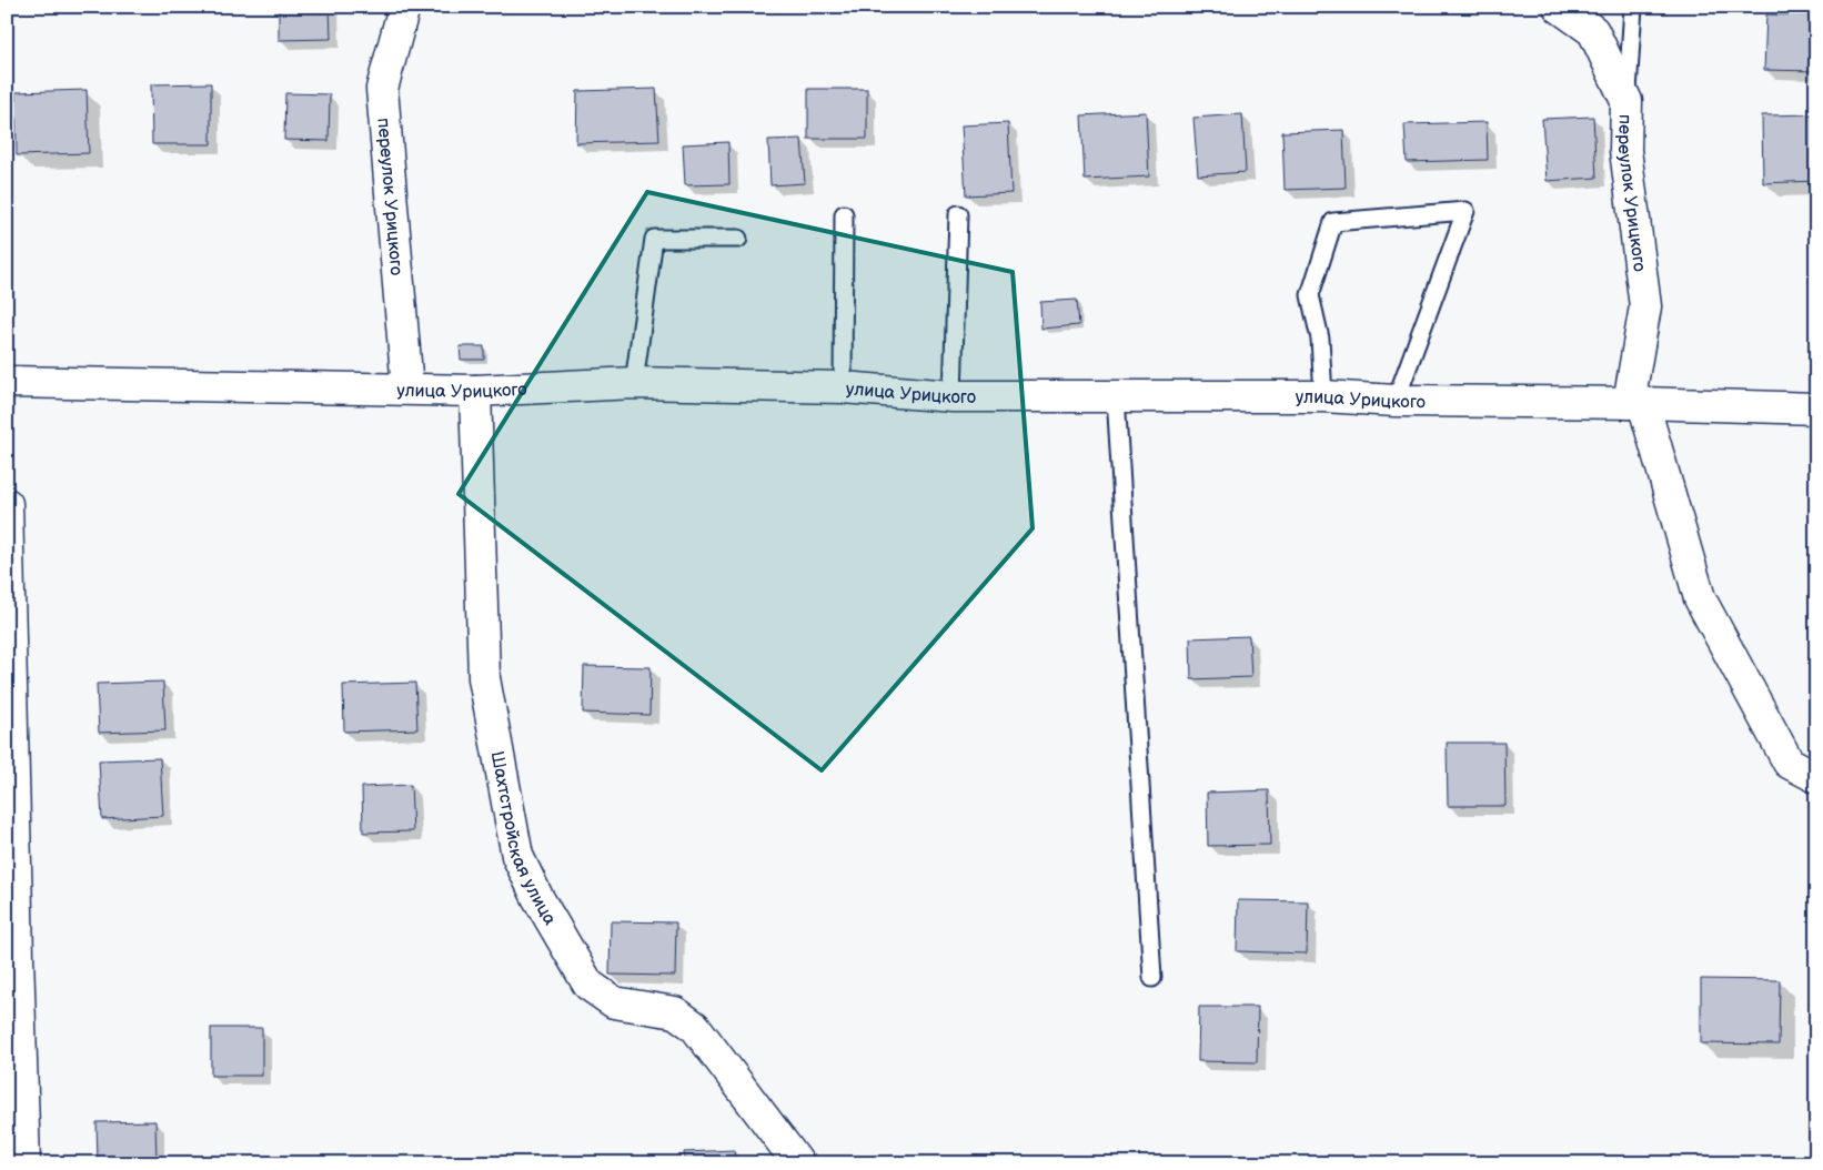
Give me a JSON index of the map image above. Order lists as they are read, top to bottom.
{
  "streets": {
    "street": ["переулок Урицкого", "улица Урицкого", "Шахтстройская улица"]
  },
  "crossings": [
    ["переулок Урицкого", "улица Урицкого"],
    ["улица Урицкого", "Шахтстройская улица"]
  ]
}
